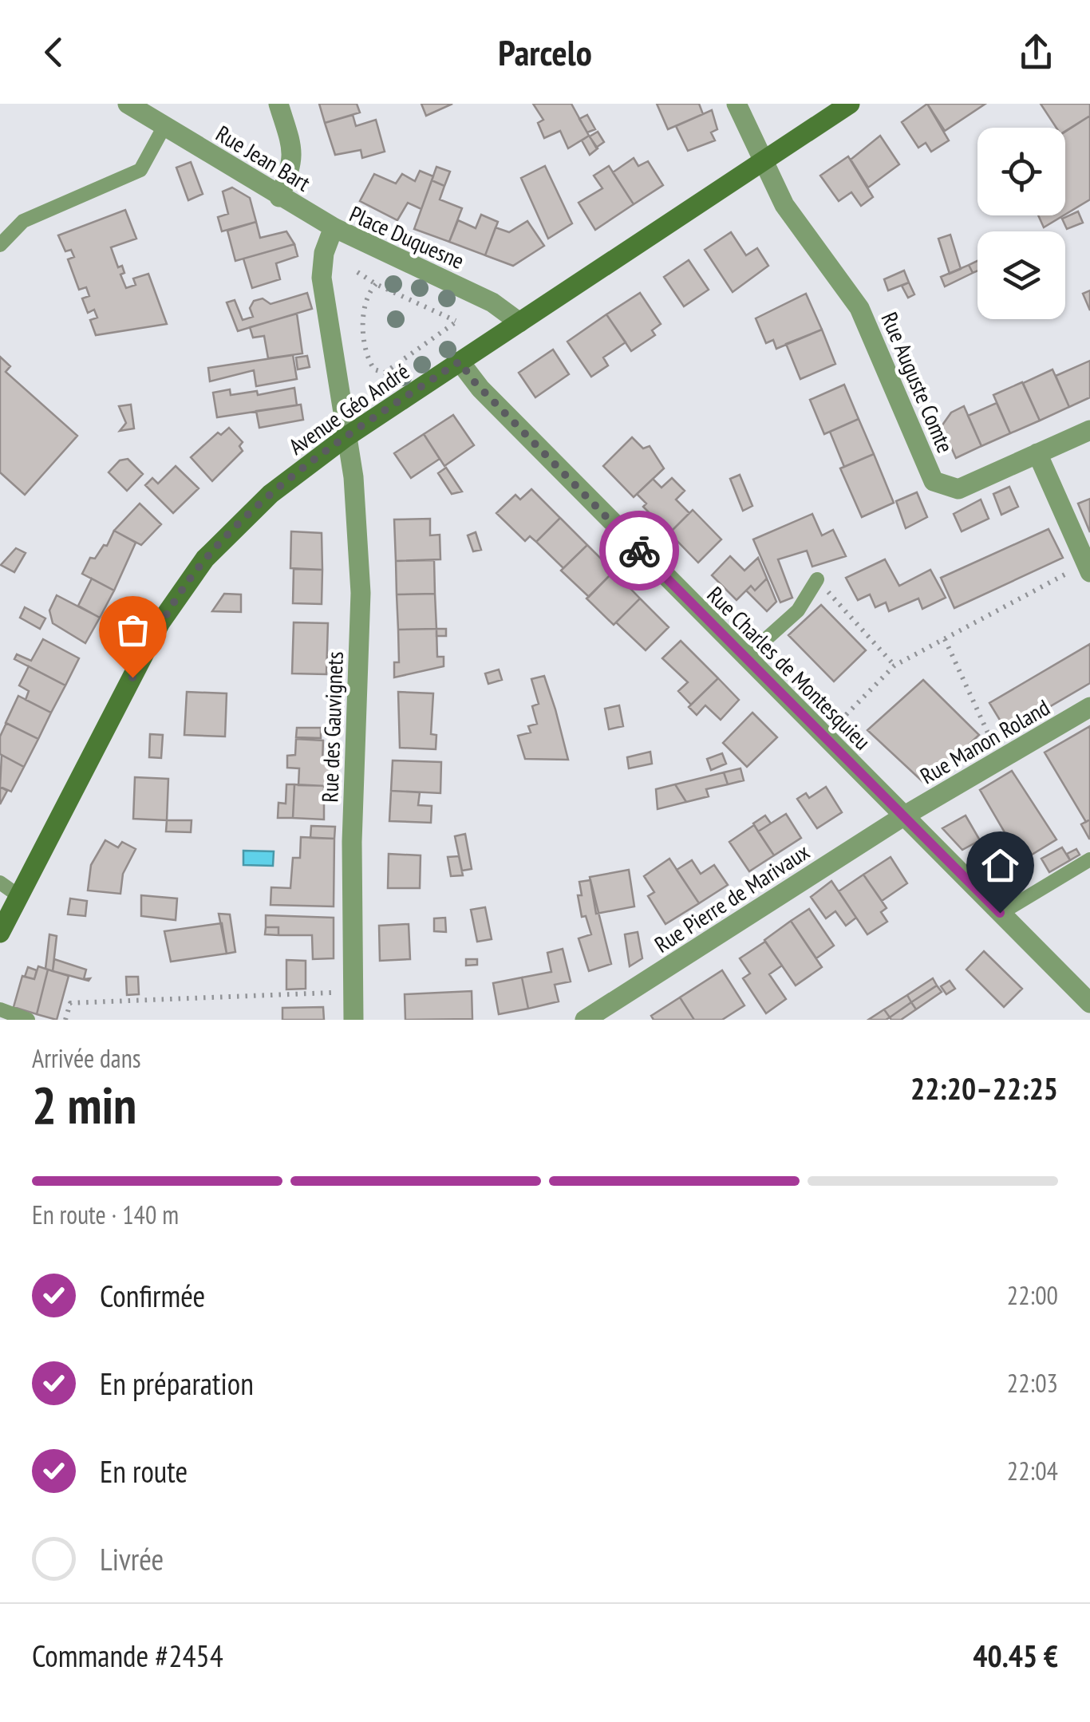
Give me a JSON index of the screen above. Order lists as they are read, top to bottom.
{
  "streets": {
    "main road": ["Avenue Géo André"],
    "street": [
      "Rue Jean Bart",
      "Place Duquesne",
      "Rue Auguste Comte",
      "Rue Charles de Montesquieu",
      "Rue des Gauvignets",
      "Rue Manon Roland",
      "Rue Pierre de Marivaux"
    ]
  },
  "crossings": [
    ["Rue Jean Bart", "Place Duquesne"],
    ["Place Duquesne", "Avenue Géo André"],
    ["Place Duquesne", "Rue des Gauvignets"],
    ["Rue Auguste Comte", "Avenue Géo André"],
    ["Avenue Géo André", "Rue Charles de Montesquieu"],
    ["Avenue Géo André", "Rue des Gauvignets"],
    ["Rue Charles de Montesquieu", "Rue Manon Roland"],
    ["Rue Charles de Montesquieu", "Rue Pierre de Marivaux"],
    ["Rue Manon Roland", "Rue Pierre de Marivaux"]
  ],
  "page": {
    "header": "Parcelo",
    "heading": ["2 min", "Arrivée dans", "22:20–22:25"],
    "panel": ["Commande #2454", "40.45 €"],
    "bar": "En route · 140 m",
    "list": [
      ["Confirmée", "22:00"],
      ["En préparation", "22:03"],
      ["En route", "22:04"],
      "Livrée"
    ]
  }
}
